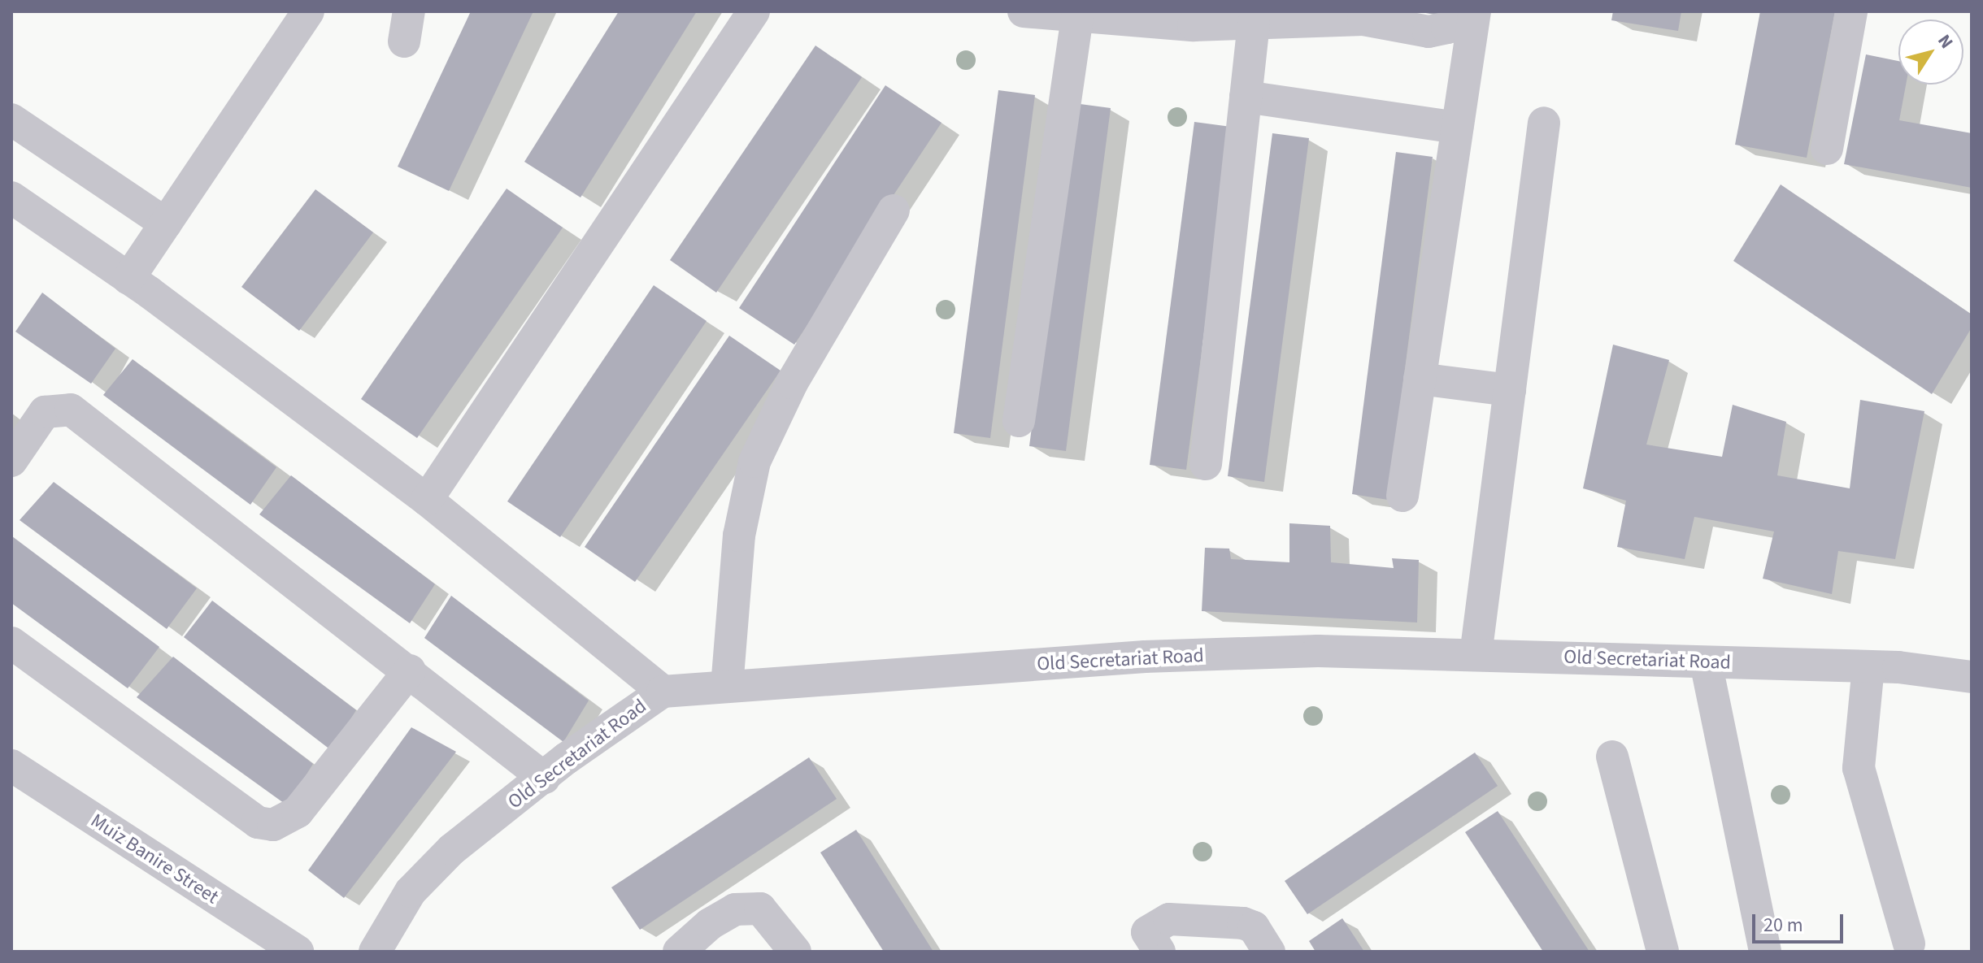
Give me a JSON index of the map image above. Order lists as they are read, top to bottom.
{
  "streets": {
    "street": ["Old Secretariat Road", "Muiz Banire Street"]
  },
  "scale_bar": "20 m",
  "north": "top right"
}
